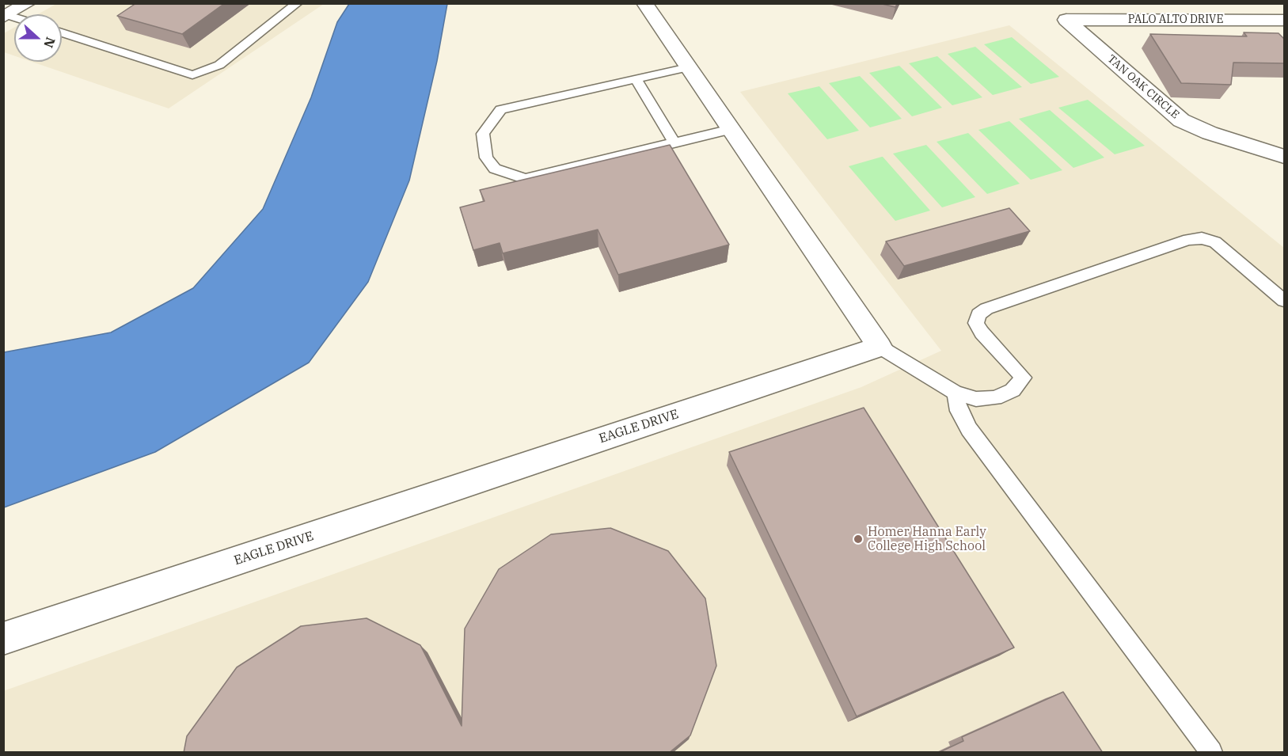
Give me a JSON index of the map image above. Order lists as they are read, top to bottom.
{
  "streets": {
    "street": ["PALO ALTO DRIVE", "TAN OAK CIRCLE", "EAGLE DRIVE"]
  },
  "crossings": [
    ["PALO ALTO DRIVE", "TAN OAK CIRCLE"]
  ],
  "places": ["Homer Hanna Early College High School"],
  "north": "right"
}
